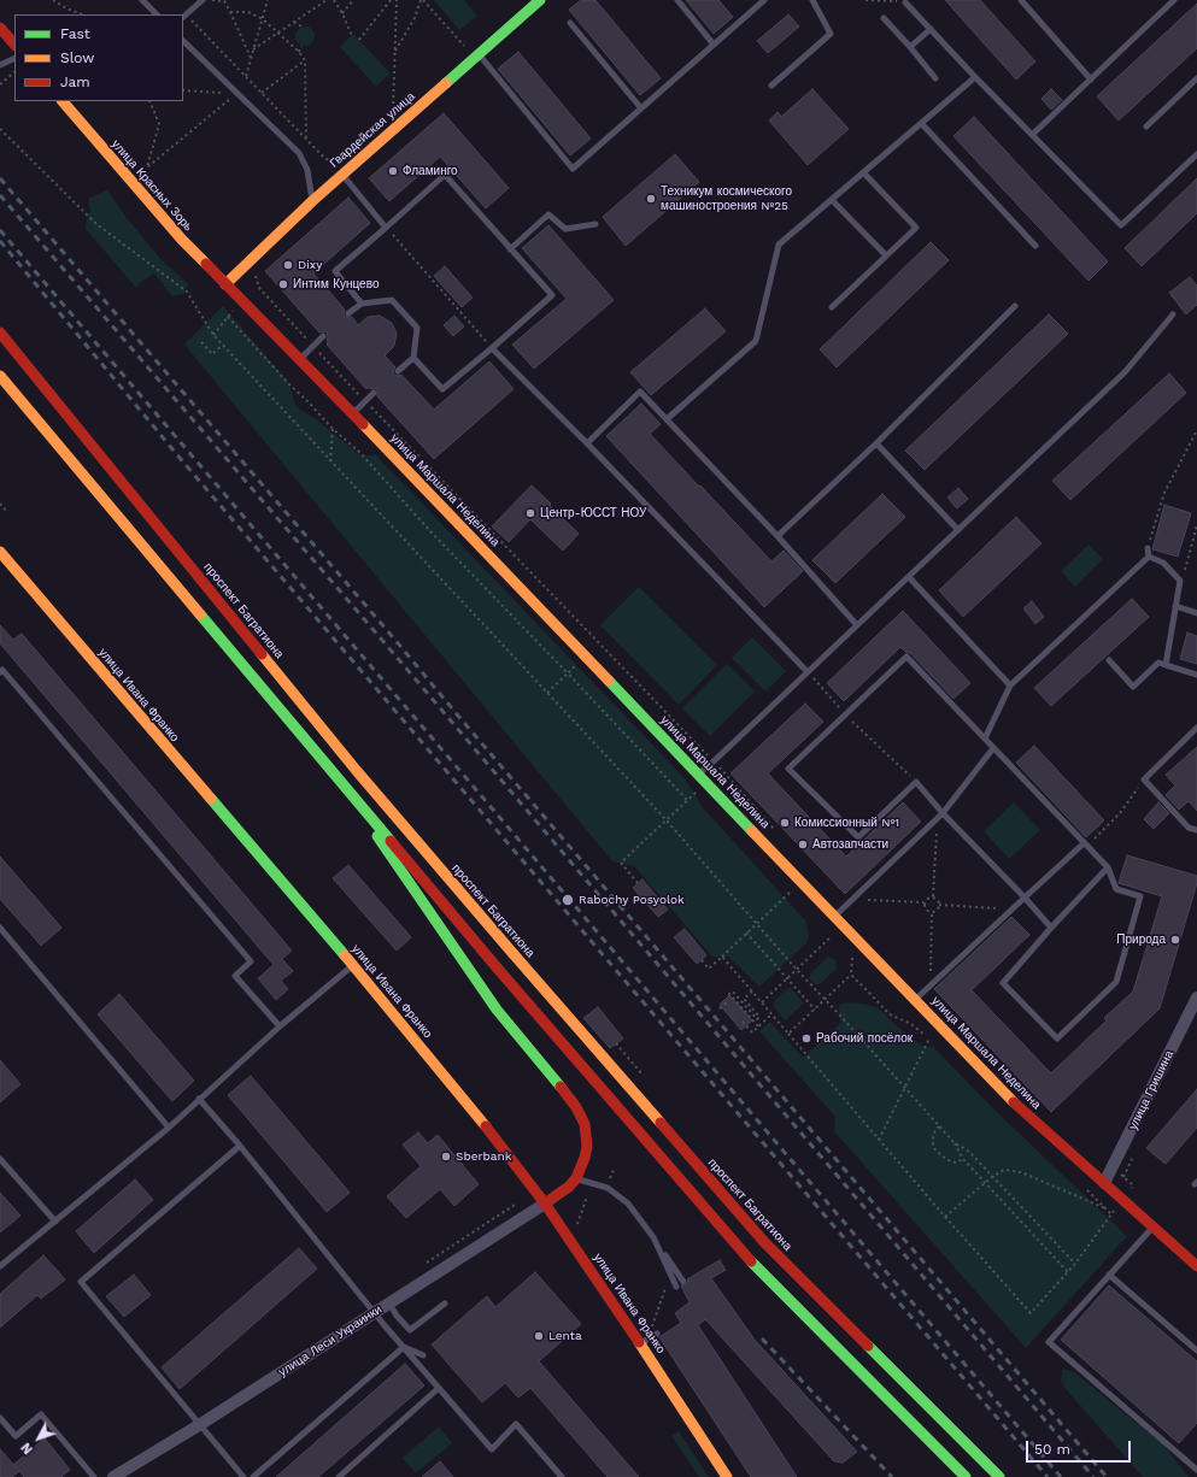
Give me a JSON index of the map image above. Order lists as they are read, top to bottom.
{
  "streets": {
    "street": [
      "Гвардейская улица",
      "улица Красных Зорь",
      "улица Маршала Неделина",
      "проспект Багратиона",
      "улица Ивана Франко",
      "улица Гришина",
      "улица Леси Украинки"
    ]
  },
  "crossings": [
    ["Гвардейская улица", "улица Красных Зорь"],
    ["Гвардейская улица", "улица Маршала Неделина"],
    ["улица Красных Зорь", "улица Маршала Неделина"],
    ["улица Маршала Неделина", "улица Гришина"],
    ["улица Ивана Франко", "улица Леси Украинки"]
  ],
  "places": [
    "Фламинго",
    "Техникум космического машиностроения №25",
    "Dixy",
    "Интим Кунцево",
    "Центр-ЮССТ НОУ",
    "Комиссионный №1",
    "Автозапчасти",
    "Rabochy Posyolok",
    "Природа",
    "Рабочий посёлок",
    "Sberbank",
    "Lenta"
  ],
  "legend": ["Fast", "Slow", "Jam"],
  "scale_bar": "50 m",
  "north": "bottom left"
}
